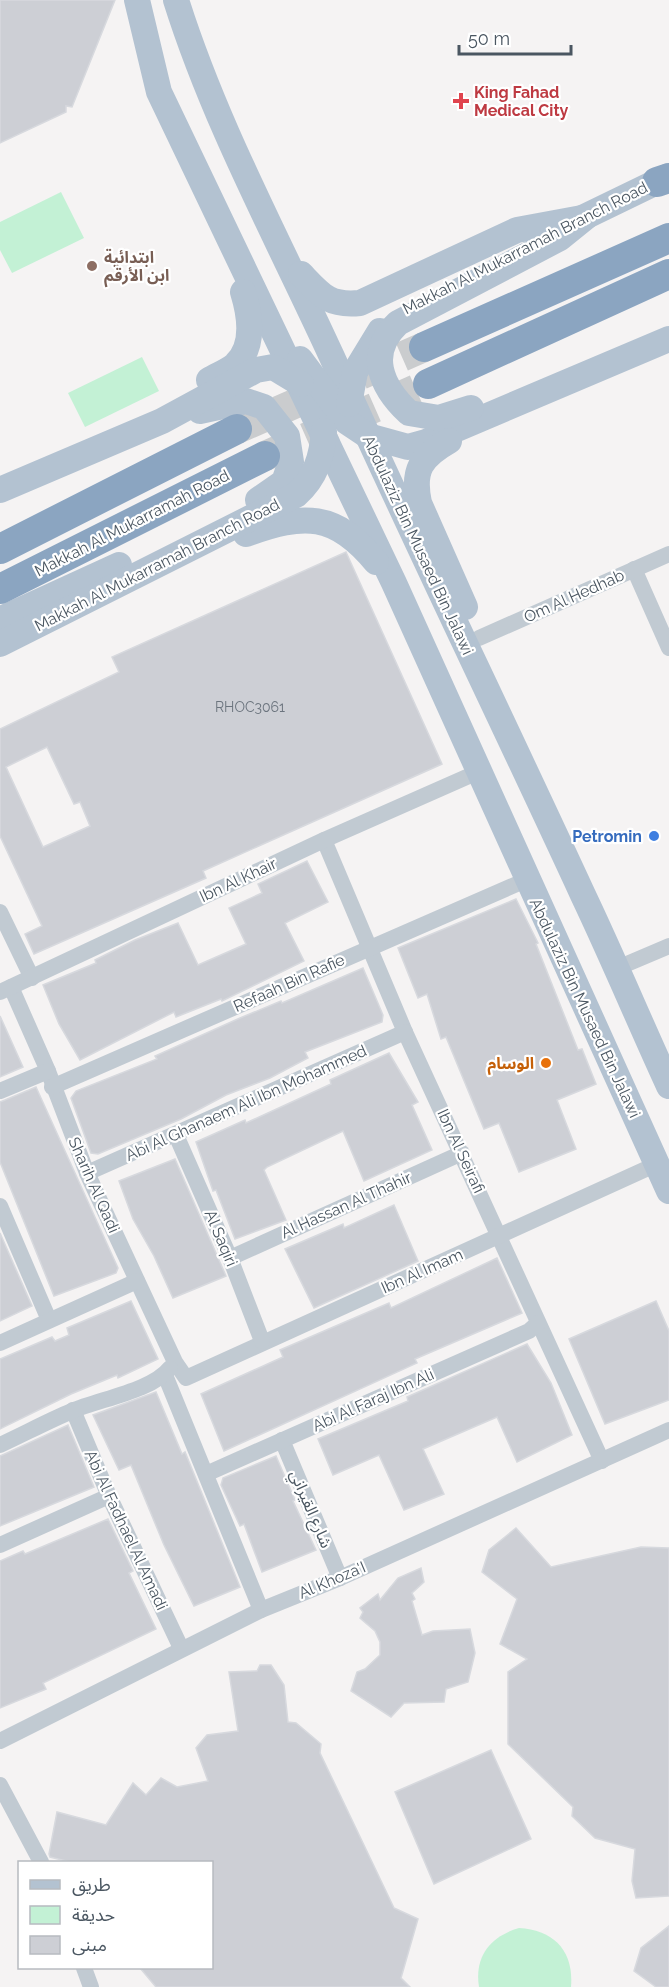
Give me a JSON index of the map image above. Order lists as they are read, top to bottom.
{
  "streets": {
    "highway": ["Makkah Al Mukarramah Road"],
    "main road": ["Makkah Al Mukarramah Branch Road", "Abdulaziz Bin Musaed Bin Jalawi"],
    "street": [
      "Om Al Hedhab",
      "Ibn Al Khair",
      "Refaah Bin Rafie",
      "Abi Al Ghanaem Ali Ibn Mohammed",
      "Ibn Al Seirafi",
      "Sharih Al Qadi",
      "Al Hassan Al Thahir",
      "Al Saqiri",
      "Ibn Al Imam",
      "Abi Al Faraj Ibn Ali",
      "شارع القيراني",
      "Abi Al Fadhael Al Amadi",
      "Al Khoza'I"
    ]
  },
  "crossings": [
    ["Makkah Al Mukarramah Branch Road", "Abdulaziz Bin Musaed Bin Jalawi"],
    ["Abdulaziz Bin Musaed Bin Jalawi", "Ibn Al Khair"],
    ["Abdulaziz Bin Musaed Bin Jalawi", "Refaah Bin Rafie"],
    ["Abdulaziz Bin Musaed Bin Jalawi", "Ibn Al Imam"],
    ["Ibn Al Khair", "Ibn Al Seirafi"],
    ["Ibn Al Khair", "Sharih Al Qadi"],
    ["Refaah Bin Rafie", "Ibn Al Seirafi"],
    ["Refaah Bin Rafie", "Sharih Al Qadi"],
    ["Abi Al Ghanaem Ali Ibn Mohammed", "Ibn Al Seirafi"],
    ["Abi Al Ghanaem Ali Ibn Mohammed", "Sharih Al Qadi"],
    ["Abi Al Ghanaem Ali Ibn Mohammed", "Al Saqiri"],
    ["Ibn Al Seirafi", "Al Hassan Al Thahir"],
    ["Ibn Al Seirafi", "Ibn Al Imam"],
    ["Ibn Al Seirafi", "Abi Al Faraj Ibn Ali"],
    ["Ibn Al Seirafi", "Al Khoza'I"],
    ["Sharih Al Qadi", "Ibn Al Imam"],
    ["Sharih Al Qadi", "Abi Al Faraj Ibn Ali"],
    ["Sharih Al Qadi", "Al Khoza'I"],
    ["Al Hassan Al Thahir", "Al Saqiri"],
    ["Al Saqiri", "Ibn Al Imam"],
    ["Abi Al Faraj Ibn Ali", "شارع القيراني"],
    ["شارع القيراني", "Al Khoza'I"],
    ["Abi Al Fadhael Al Amadi", "Al Khoza'I"]
  ],
  "places": {
    "health": ["King Fahad Medical City"],
    "other": ["ابتدائية ابن الأرقم", "Petromin", "الوسام"]
  },
  "house_numbers": ["RHOC3061"],
  "legend": ["طريق", "حديقة", "مبنى"],
  "scale_bar": "50 m"
}
